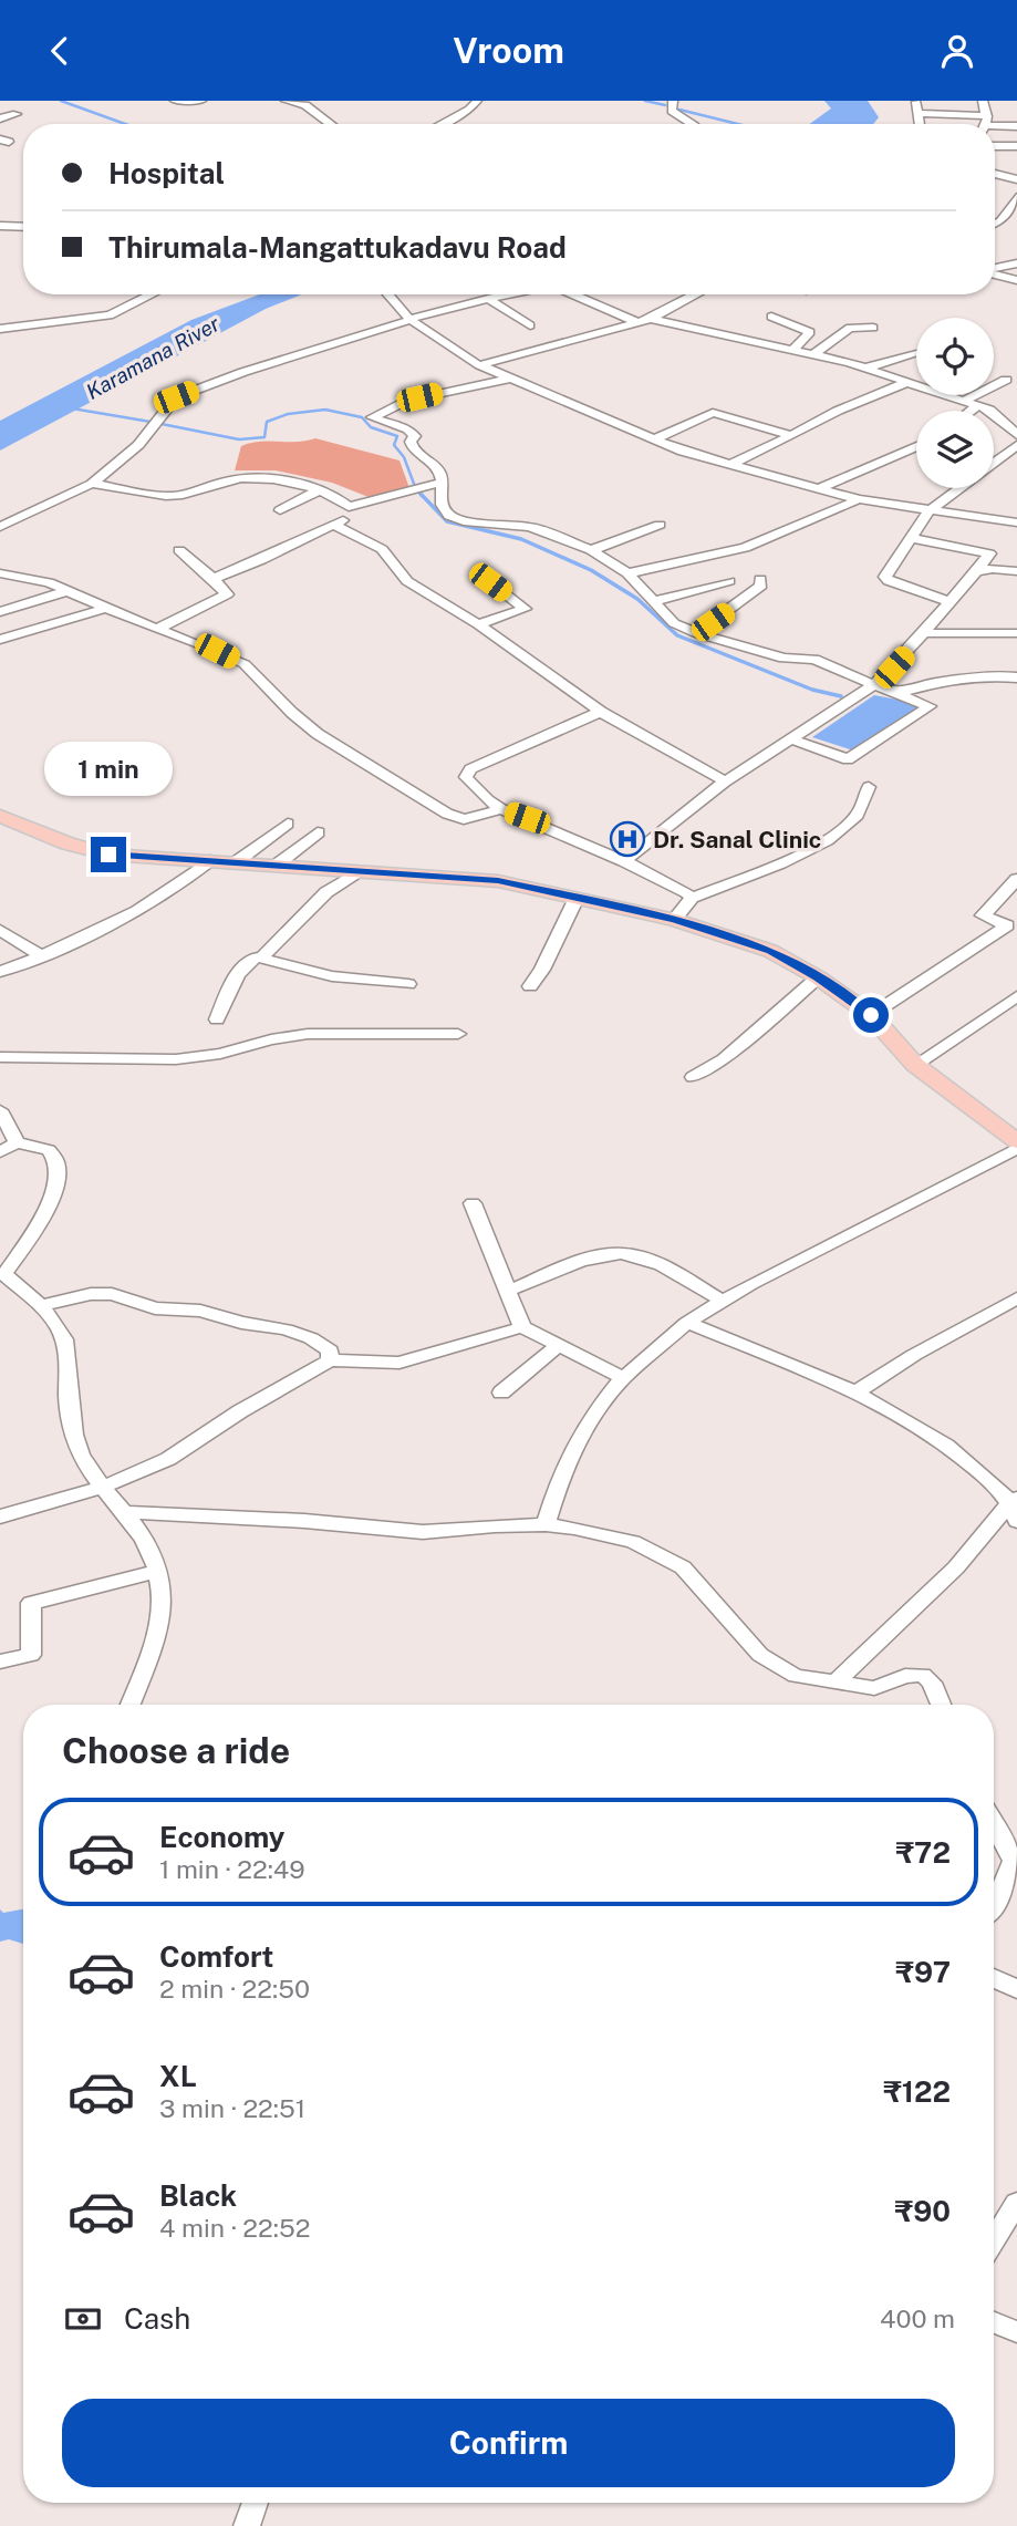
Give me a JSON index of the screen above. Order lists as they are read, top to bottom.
{
  "water": ["Karamana River"],
  "places": {
    "hospital": ["Dr. Sanal Clinic"]
  },
  "page": {
    "header": "Vroom",
    "banner": ["Hospital", "Thirumala-Mangattukadavu Road"],
    "bubble": "1 min",
    "heading": "Choose a ride",
    "list": [
      {
        "name": "Economy",
        "note": "1 min · 22:49",
        "value": "₹72"
      },
      {
        "name": "Comfort",
        "note": "2 min · 22:50",
        "value": "₹97"
      },
      {
        "name": "XL",
        "note": "3 min · 22:51",
        "value": "₹122"
      },
      {
        "name": "Black",
        "note": "4 min · 22:52",
        "value": "₹90"
      }
    ],
    "pay": ["Cash", "400 m"],
    "buttons": "Confirm"
  }
}
